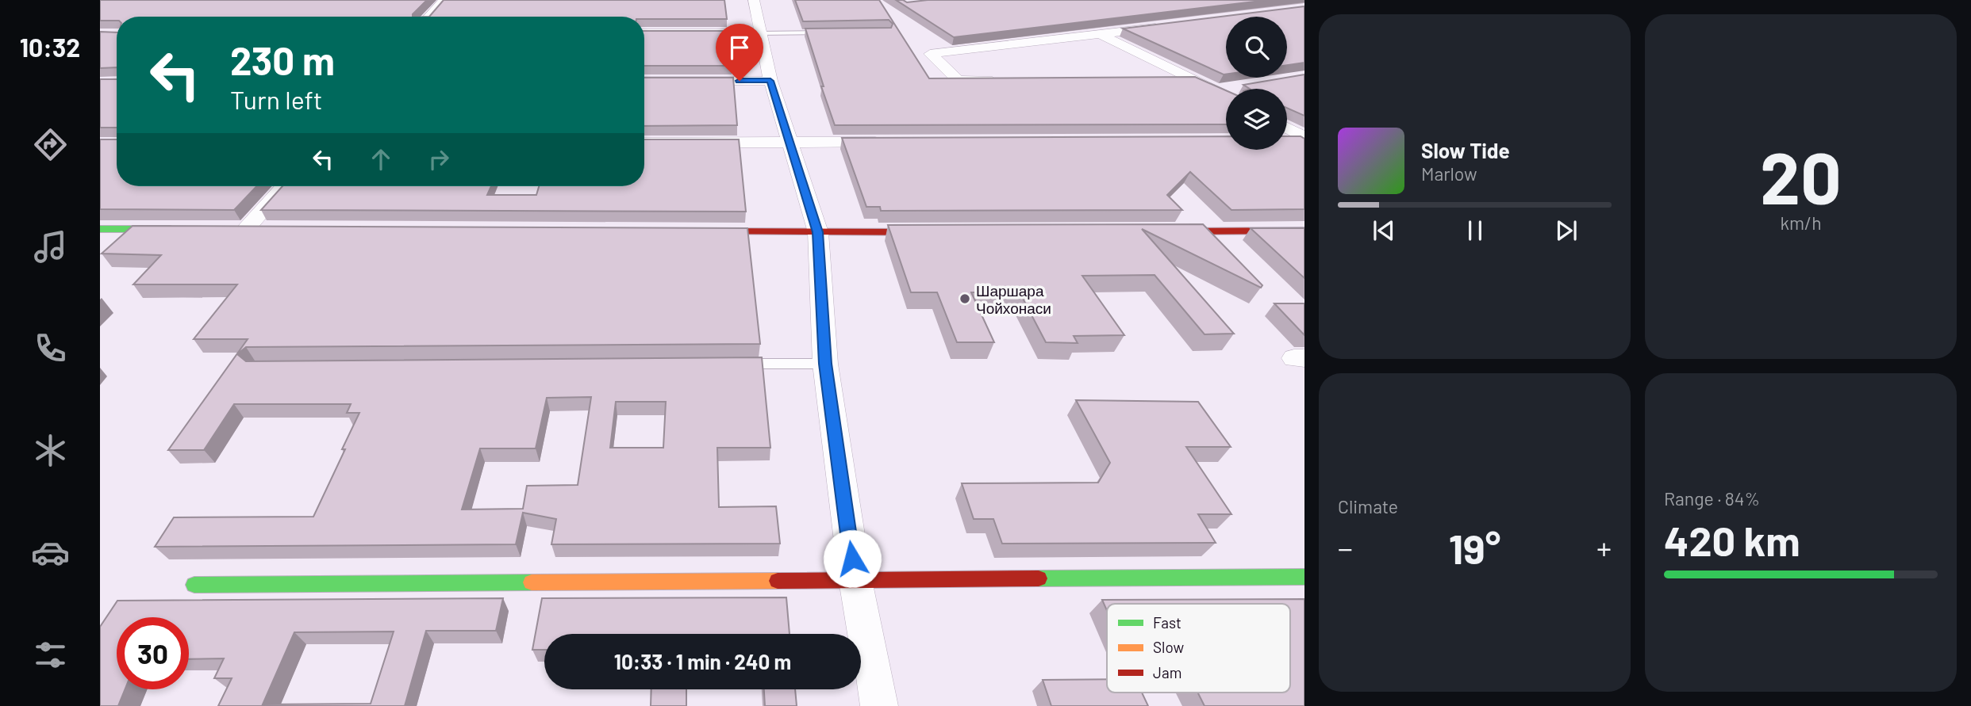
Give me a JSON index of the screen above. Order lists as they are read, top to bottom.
{
  "places": ["Шаршара Чойхонаси"],
  "legend": ["Fast", "Slow", "Jam"],
  "page": {
    "tabs": "10:32",
    "tile": [
      ["20", "km/h"],
      "Climate",
      ["Range · 84%", "420 km"]
    ],
    "turn": ["230 m", "Turn left"],
    "song": ["Slow Tide", "Marlow"],
    "heat": ["−", "19°", "+"],
    "limit": "30",
    "trip": "10:33 · 1 min · 240 m"
  }
}
